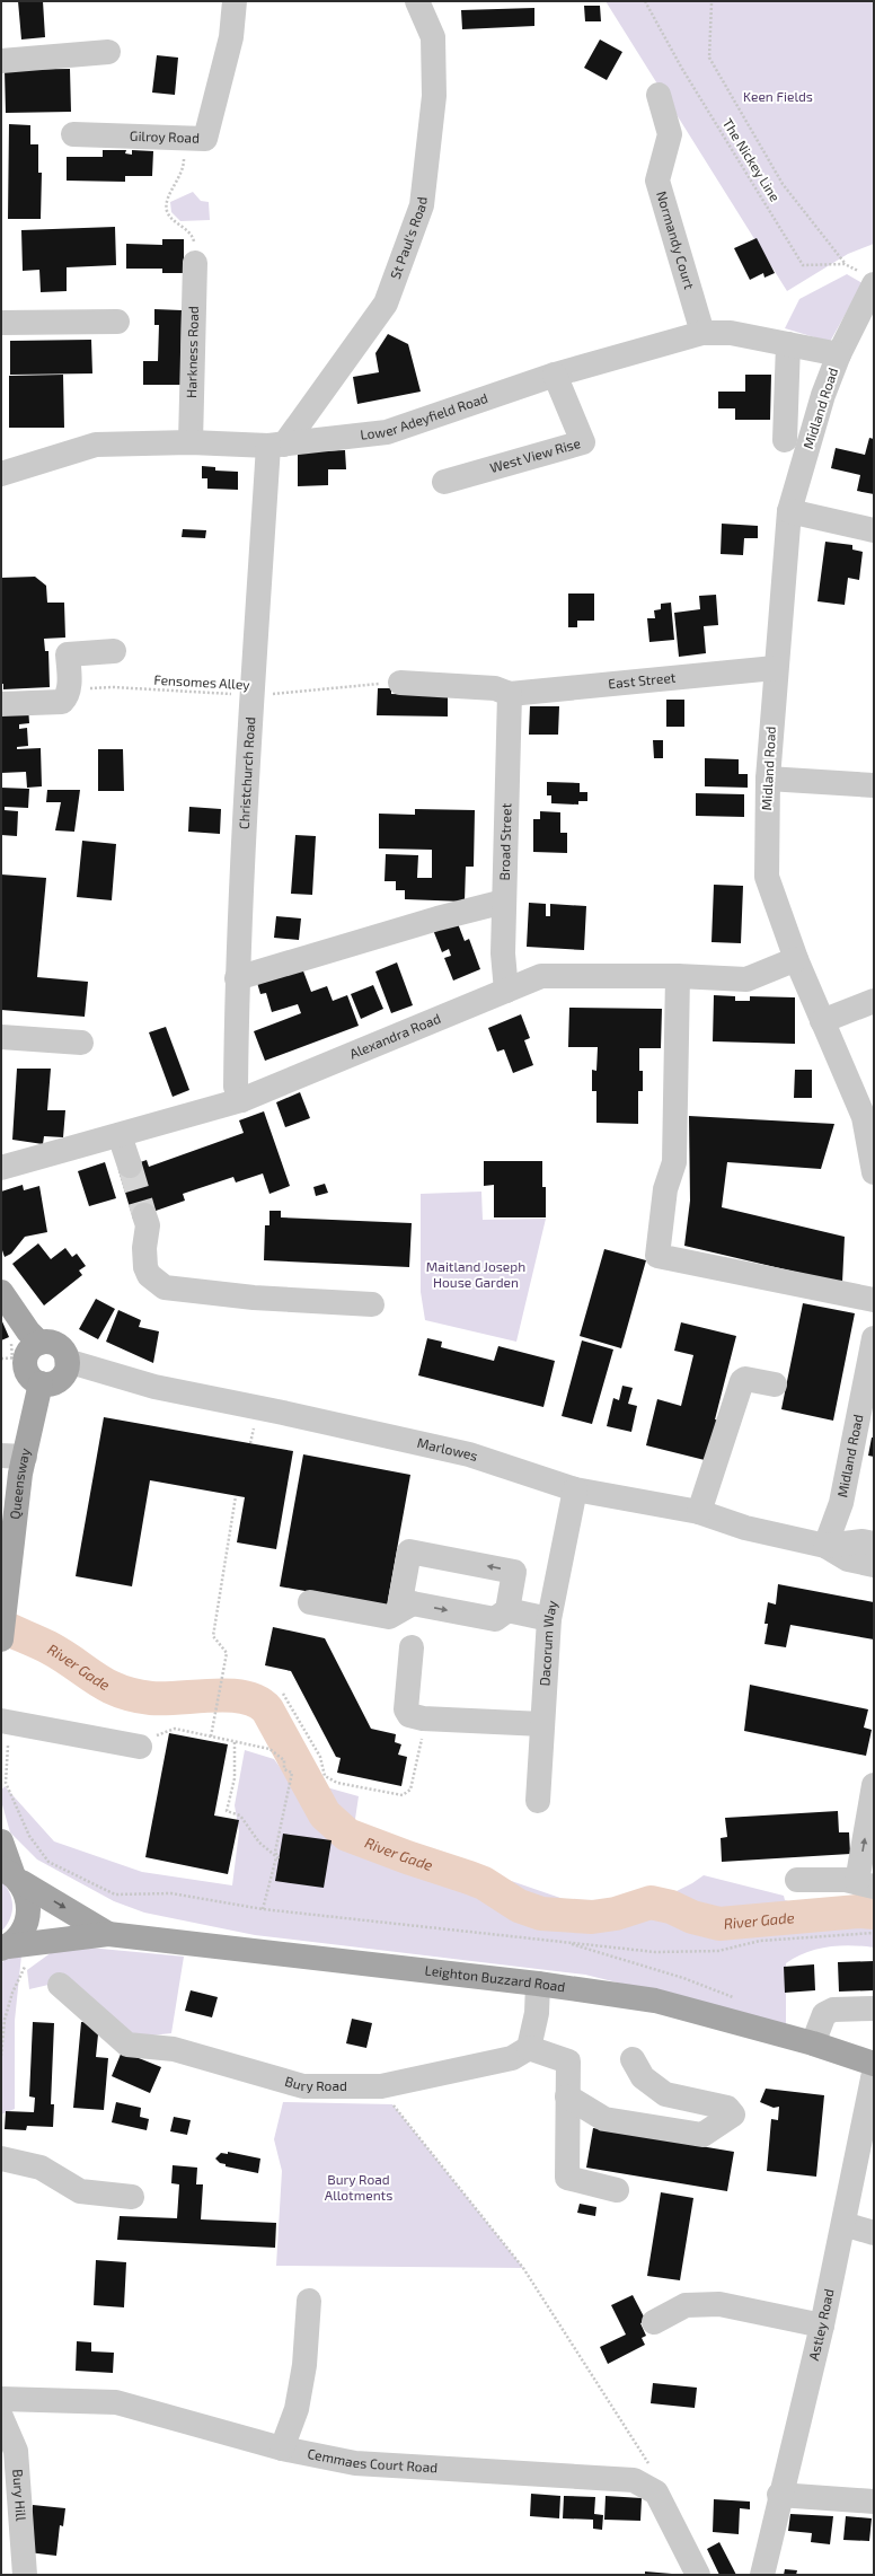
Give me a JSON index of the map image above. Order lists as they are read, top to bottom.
{
  "streets": {
    "main road": ["Queensway", "Leighton Buzzard Road"],
    "street": [
      "Gilroy Road",
      "St Paul's Road",
      "Normandy Court",
      "Harkness Road",
      "Midland Road",
      "Lower Adeyfield Road",
      "West View Rise",
      "East Street",
      "Christchurch Road",
      "Broad Street",
      "Alexandra Road",
      "Marlowes",
      "Dacorum Way",
      "Bury Road",
      "Astley Road",
      "Cemmaes Court Road",
      "Bury Hill"
    ],
    "path": ["The Nickey Line", "Fensomes Alley"]
  },
  "crossings": [
    ["The Nickey Line", "Midland Road"],
    ["St Paul's Road", "Lower Adeyfield Road"],
    ["St Paul's Road", "Christchurch Road"],
    ["Normandy Court", "Lower Adeyfield Road"],
    ["Harkness Road", "Lower Adeyfield Road"],
    ["Midland Road", "Lower Adeyfield Road"],
    ["Midland Road", "East Street"],
    ["Midland Road", "Alexandra Road"],
    ["Midland Road", "Marlowes"],
    ["Lower Adeyfield Road", "West View Rise"],
    ["Lower Adeyfield Road", "Christchurch Road"],
    ["East Street", "Broad Street"],
    ["Fensomes Alley", "Christchurch Road"],
    ["Christchurch Road", "Alexandra Road"],
    ["Broad Street", "Alexandra Road"],
    ["Marlowes", "Queensway"],
    ["Marlowes", "Dacorum Way"]
  ],
  "water": ["River Gade"],
  "parks": ["Keen Fields", "Maitland Joseph House Garden", "Bury Road Allotments"]
}
